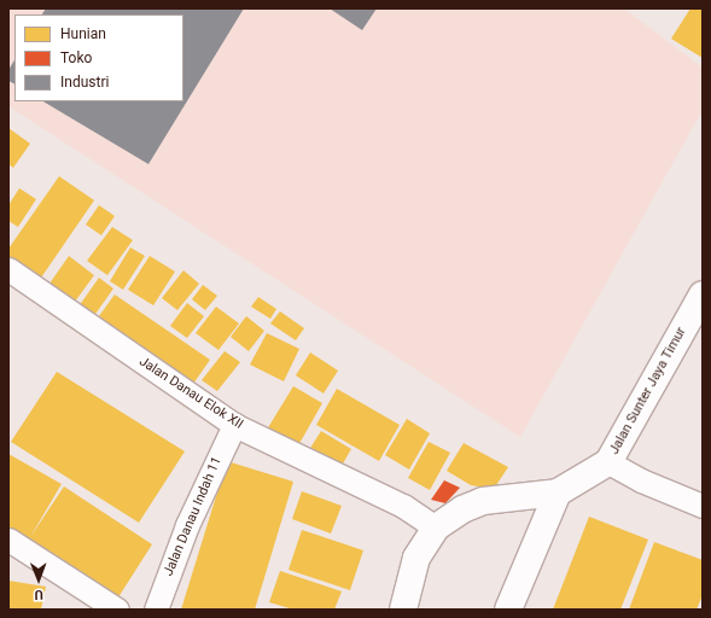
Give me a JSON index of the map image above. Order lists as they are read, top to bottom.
{
  "streets": {
    "street": ["Jalan Sunter Jaya Timur", "Jalan Danau Elok XII", "Jalan Danau Indah 11"]
  },
  "crossings": [
    ["Jalan Danau Elok XII", "Jalan Danau Indah 11"]
  ],
  "legend": ["Hunian", "Toko", "Industri"],
  "north": "bottom"
}
